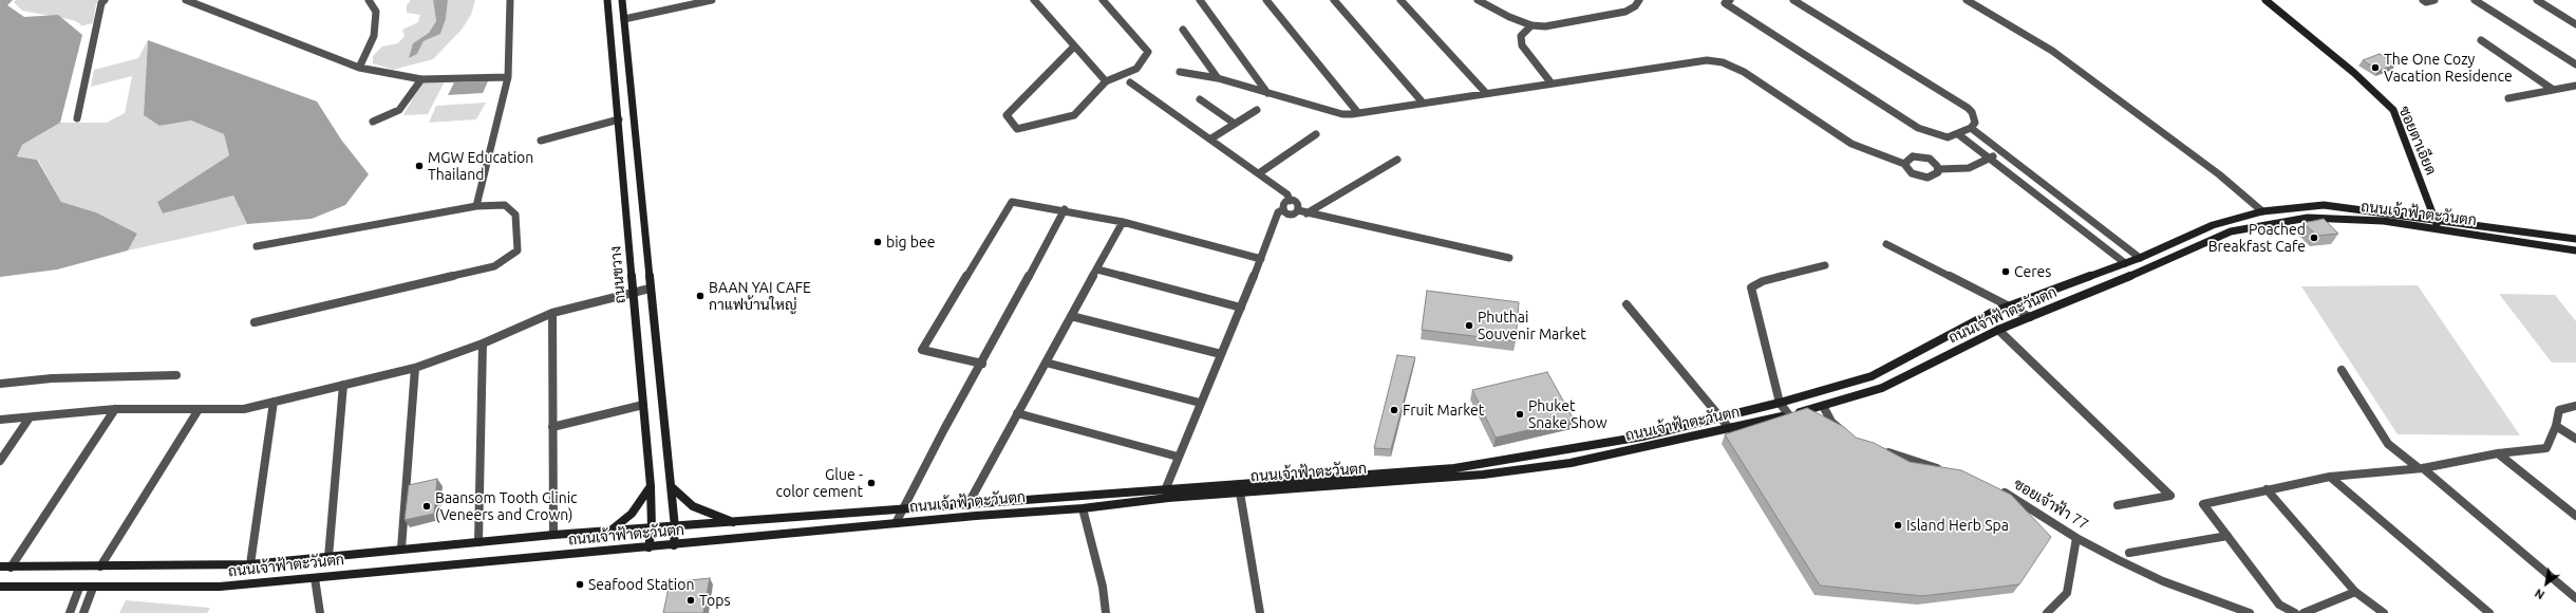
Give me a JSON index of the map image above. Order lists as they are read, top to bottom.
{
  "streets": {
    "main road": ["ซอยตาเอียด", "ถนนเจ้าฟ้าตะวันตก", "ถนนขวาง"],
    "street": ["ซอยเจ้าฟ้า 77"]
  },
  "crossings": [
    ["ซอยตาเอียด", "ถนนเจ้าฟ้าตะวันตก"],
    ["ถนนเจ้าฟ้าตะวันตก", "ถนนขวาง"]
  ],
  "places": [
    "The One Cozy Vacation Residence",
    "MGW Education Thailand",
    "Poached Breakfast Cafe",
    "big bee",
    "Ceres",
    "BAAN YAI CAFE กาแฟบ้านใหญ่",
    "Phuthai Souvenir Market",
    "Fruit Market",
    "Phuket Snake Show",
    "Glue - color cement",
    "Baansom Tooth Clinic (Veneers and Crown)",
    "Island Herb Spa",
    "Seafood Station",
    "Tops"
  ],
  "north": "bottom left"
}
